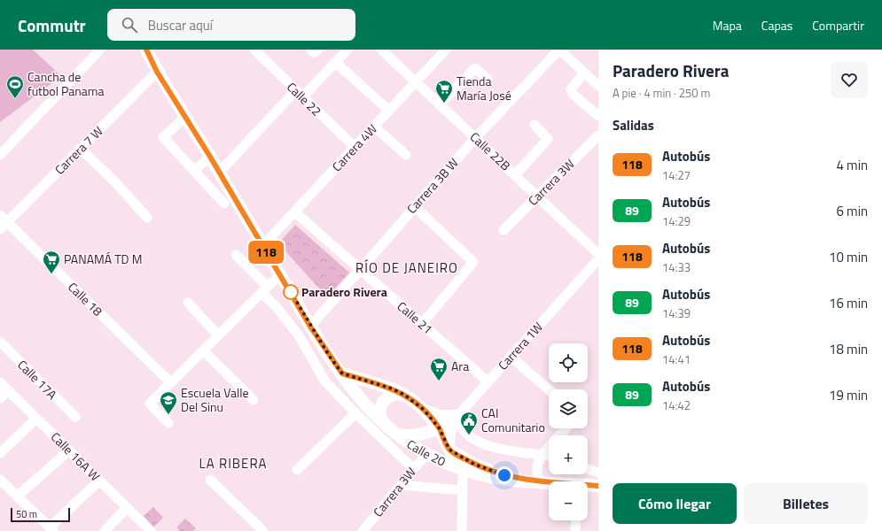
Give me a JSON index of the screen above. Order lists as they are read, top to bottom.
{
  "streets": {
    "main road": ["Calle 20"],
    "street": [
      "Calle 22",
      "Carrera 4W",
      "Carrera 7 W",
      "Calle 22B",
      "Carrera 3W",
      "Carrera 3B W",
      "Calle 18",
      "Calle 21",
      "Carrera 1W",
      "Calle 17A",
      "Calle 16A W"
    ]
  },
  "crossings": [
    ["Calle 22", "Carrera 4W"],
    ["Carrera 4W", "Calle 22B"],
    ["Carrera 4W", "Calle 21"],
    ["Carrera 4W", "Calle 20"],
    ["Carrera 7 W", "Calle 18"],
    ["Carrera 7 W", "Calle 20"],
    ["Calle 22B", "Carrera 3W"],
    ["Calle 22B", "Carrera 3B W"],
    ["Carrera 3W", "Calle 20"],
    ["Carrera 3B W", "Calle 21"],
    ["Carrera 3B W", "Calle 20"],
    ["Calle 21", "Carrera 1W"],
    ["Carrera 1W", "Calle 20"]
  ],
  "districts": ["RÍO DE JANEIRO", "LA RIBERA"],
  "places": {
    "sports": ["Cancha de futbol Panama"],
    "supermarket": ["Tienda María José", "PANAMÁ TD M", "Ara"],
    "other": ["Paradero Rivera"],
    "school or university": ["Escuela Valle Del Sinu"],
    "public building": ["CAI Comunitario"]
  },
  "lines": ["bus line 118"],
  "scale_bar": "50 m",
  "page": {
    "header": "Commutr",
    "search": "Buscar aquí",
    "nav": ["Mapa", "Capas", "Compartir"],
    "on_map": "118",
    "heading": [
      ["Paradero Rivera", "A pie · 4 min · 250 m"],
      "Salidas"
    ],
    "list": [
      {
        "mark": "118",
        "name": "Autobús",
        "note": "14:27",
        "value": "4 min"
      },
      {
        "mark": "89",
        "name": "Autobús",
        "note": "14:29",
        "value": "6 min"
      },
      {
        "mark": "118",
        "name": "Autobús",
        "note": "14:33",
        "value": "10 min"
      },
      {
        "mark": "89",
        "name": "Autobús",
        "note": "14:39",
        "value": "16 min"
      },
      {
        "mark": "118",
        "name": "Autobús",
        "note": "14:41",
        "value": "18 min"
      },
      {
        "mark": "89",
        "name": "Autobús",
        "note": "14:42",
        "value": "19 min"
      }
    ],
    "map_buttons": ["+", "−"],
    "buttons": ["Cómo llegar", "Billetes"],
    "scale": "50 m"
  }
}
